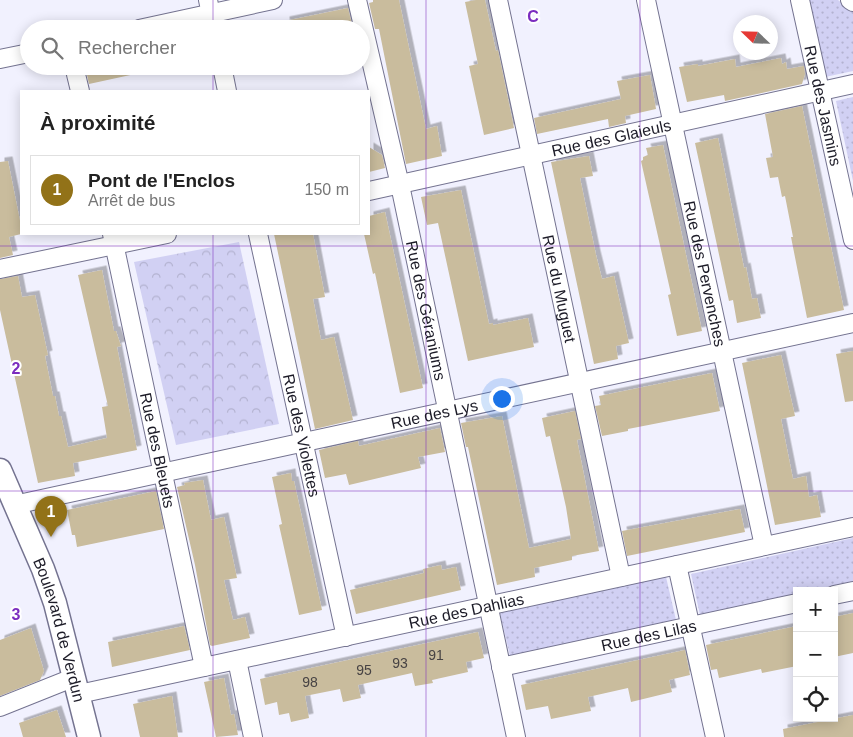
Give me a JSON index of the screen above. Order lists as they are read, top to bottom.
{
  "streets": {
    "street": [
      "Rue des Jasmins",
      "Rue des Glaieuls",
      "Rue des Pervenches",
      "Rue du Muguet",
      "Rue des Géraniums",
      "Rue des Lys",
      "Rue des Violettes",
      "Rue des Bleuets",
      "Rue des Dahlias",
      "Boulevard de Verdun",
      "Rue des Lilas"
    ]
  },
  "crossings": [
    ["Rue des Jasmins", "Rue des Glaieuls"],
    ["Rue des Glaieuls", "Rue des Pervenches"],
    ["Rue des Glaieuls", "Rue du Muguet"],
    ["Rue des Glaieuls", "Rue des Géraniums"],
    ["Rue des Pervenches", "Rue des Lys"],
    ["Rue des Pervenches", "Rue des Dahlias"],
    ["Rue du Muguet", "Rue des Lys"],
    ["Rue du Muguet", "Rue des Dahlias"],
    ["Rue des Géraniums", "Rue des Lys"],
    ["Rue des Géraniums", "Rue des Dahlias"],
    ["Rue des Géraniums", "Rue des Lilas"],
    ["Rue des Lys", "Rue des Violettes"],
    ["Rue des Lys", "Rue des Bleuets"],
    ["Rue des Lys", "Boulevard de Verdun"],
    ["Rue des Violettes", "Rue des Dahlias"],
    ["Rue des Bleuets", "Rue des Dahlias"],
    ["Rue des Dahlias", "Boulevard de Verdun"]
  ],
  "house_numbers": [
    "91",
    "93",
    "95",
    "98"
  ],
  "north": "top left",
  "page": {
    "search": "Rechercher",
    "heading": "À proximité",
    "list": [
      {
        "mark": "1",
        "name": "Pont de l'Enclos",
        "note": "Arrêt de bus",
        "value": "150 m"
      }
    ],
    "pins": "1",
    "map_buttons": ["+", "−"]
  },
  "grid": {
    "columns": ["C"],
    "rows": ["2", "3"]
  }
}
